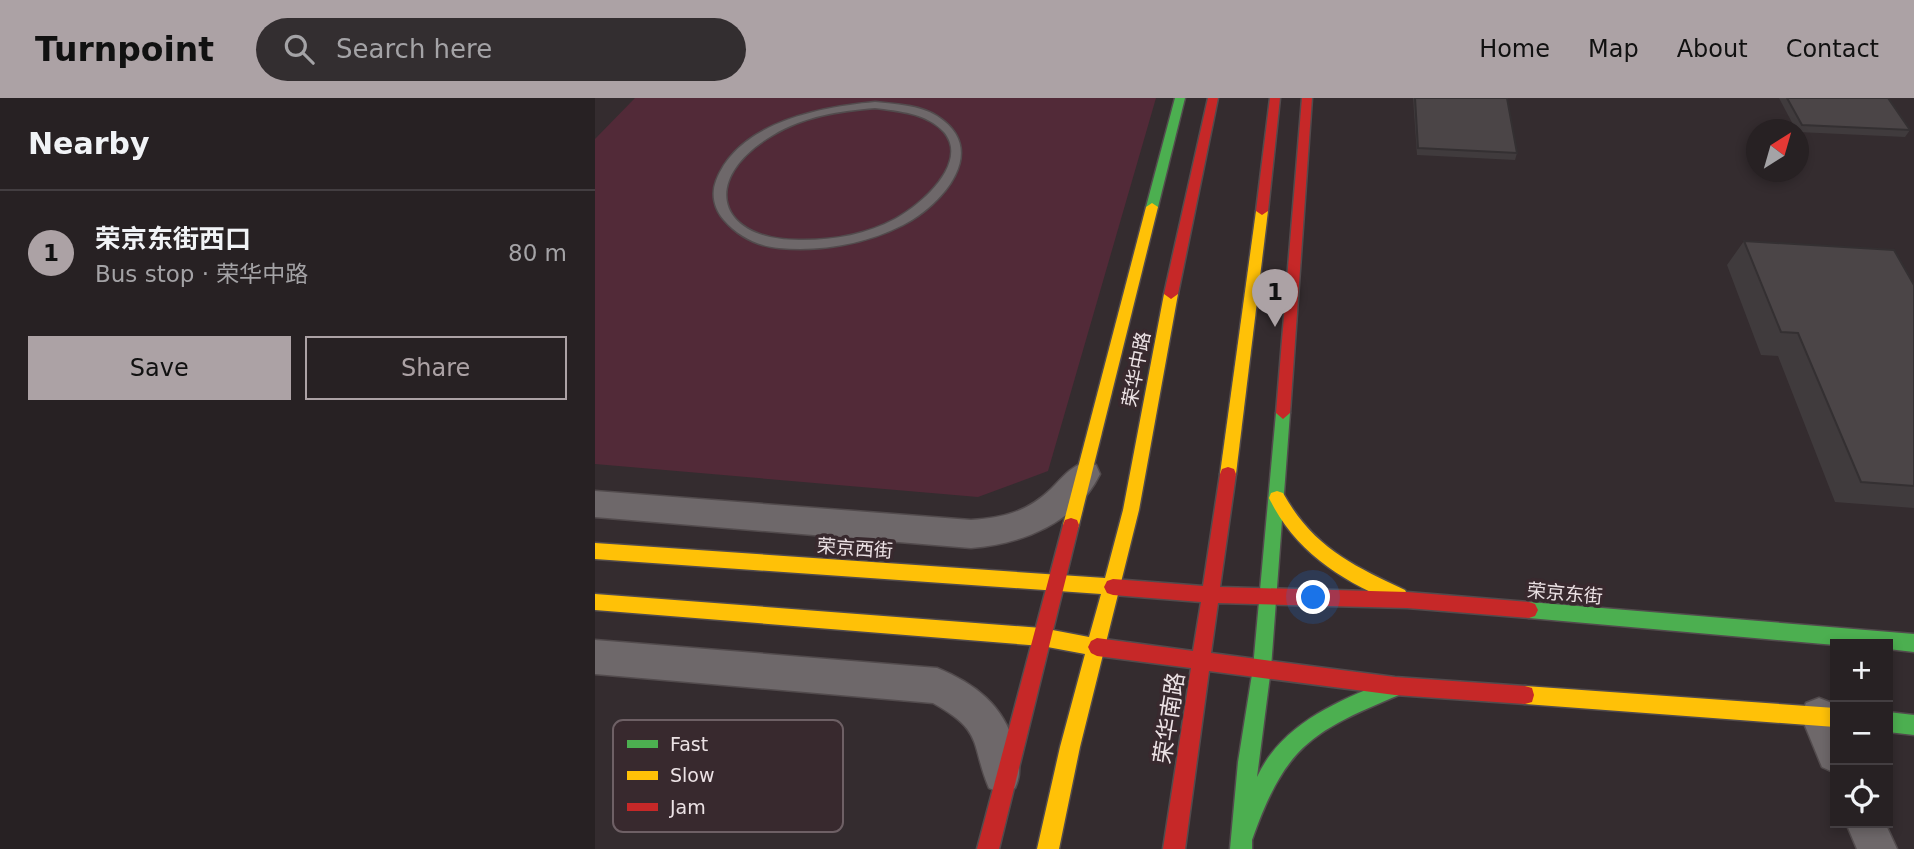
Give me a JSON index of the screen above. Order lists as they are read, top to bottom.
{
  "streets": {
    "main road": [
      "荣华中路",
      "荣京西街",
      "荣京东街",
      "荣华南路"
    ]
  },
  "crossings": [
    ["荣华中路", "荣京西街"],
    ["荣京西街", "荣京东街"],
    ["荣京西街", "荣华南路"],
    ["荣京东街", "荣华南路"]
  ],
  "legend": ["Fast", "Slow", "Jam"],
  "north": "top right",
  "page": {
    "header": "Turnpoint",
    "search": "Search here",
    "nav": [
      "Home",
      "Map",
      "About",
      "Contact"
    ],
    "heading": "Nearby",
    "list": [
      {
        "mark": "1",
        "name": "荣京东街西口",
        "note": "Bus stop · 荣华中路",
        "value": "80 m"
      }
    ],
    "pins": "1",
    "buttons": ["Save", "Share"],
    "map_buttons": ["+", "−"]
  }
}
